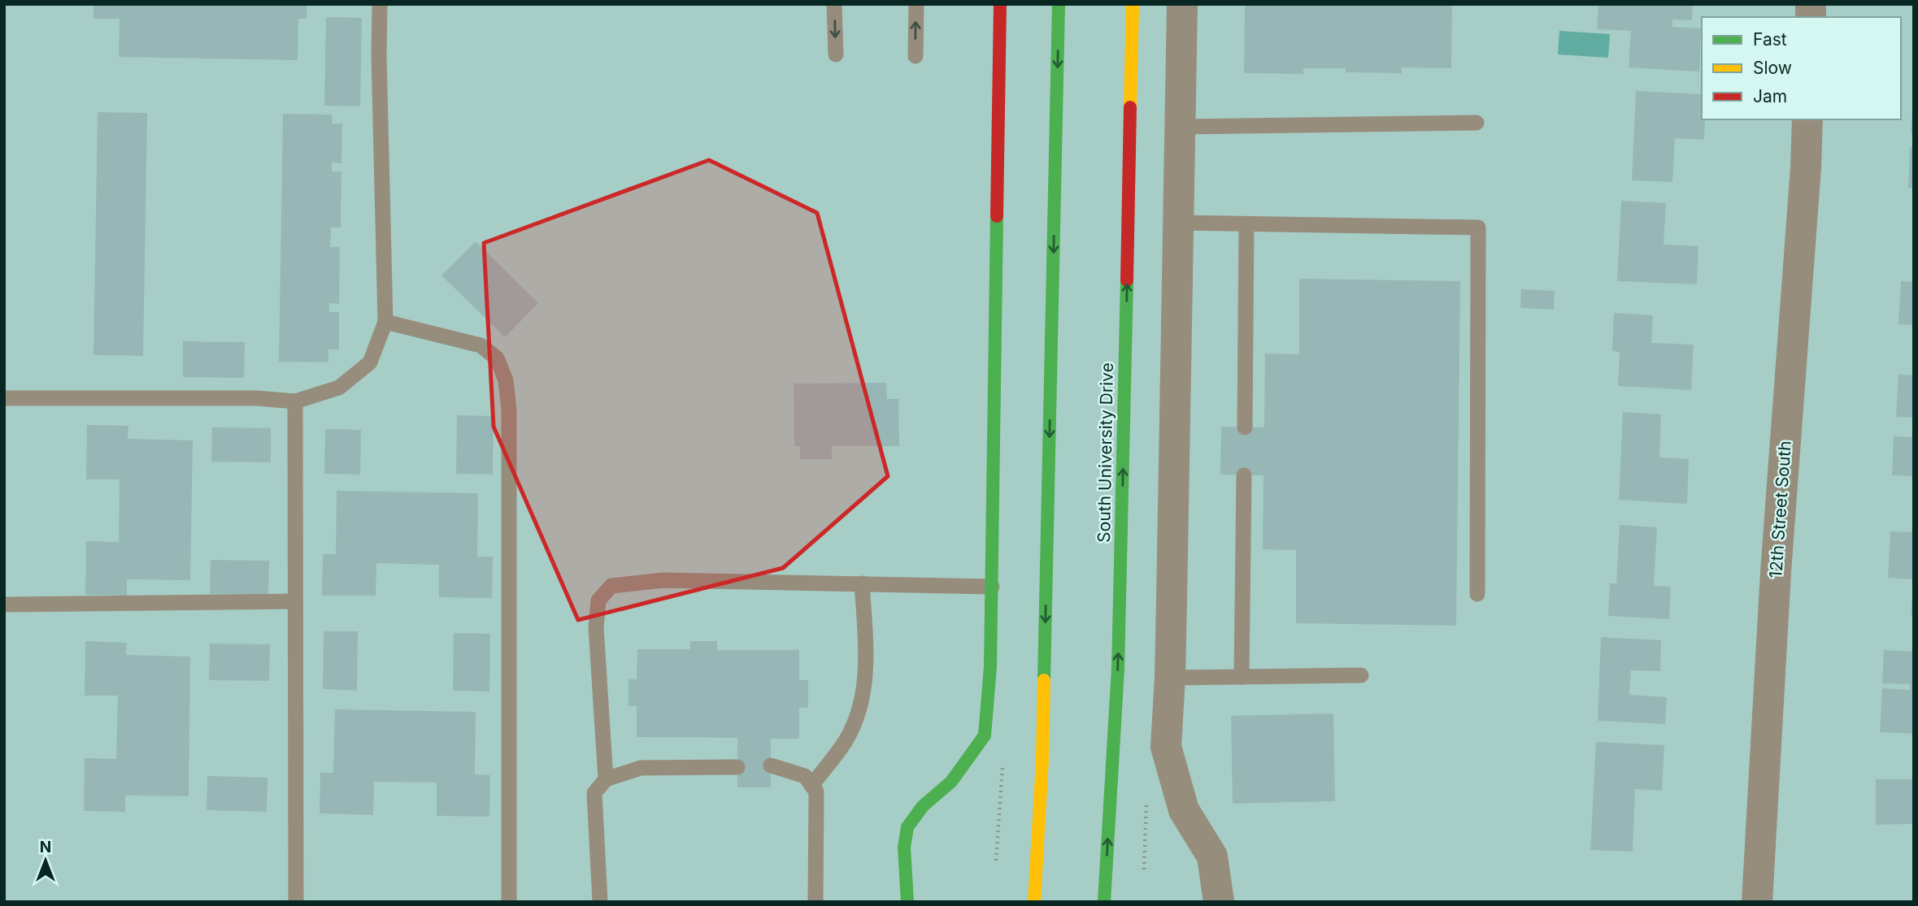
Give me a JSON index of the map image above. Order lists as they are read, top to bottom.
{
  "streets": {
    "main road": ["South University Drive"],
    "street": ["12th Street South"]
  },
  "legend": ["Fast", "Slow", "Jam"],
  "north": "top"
}
